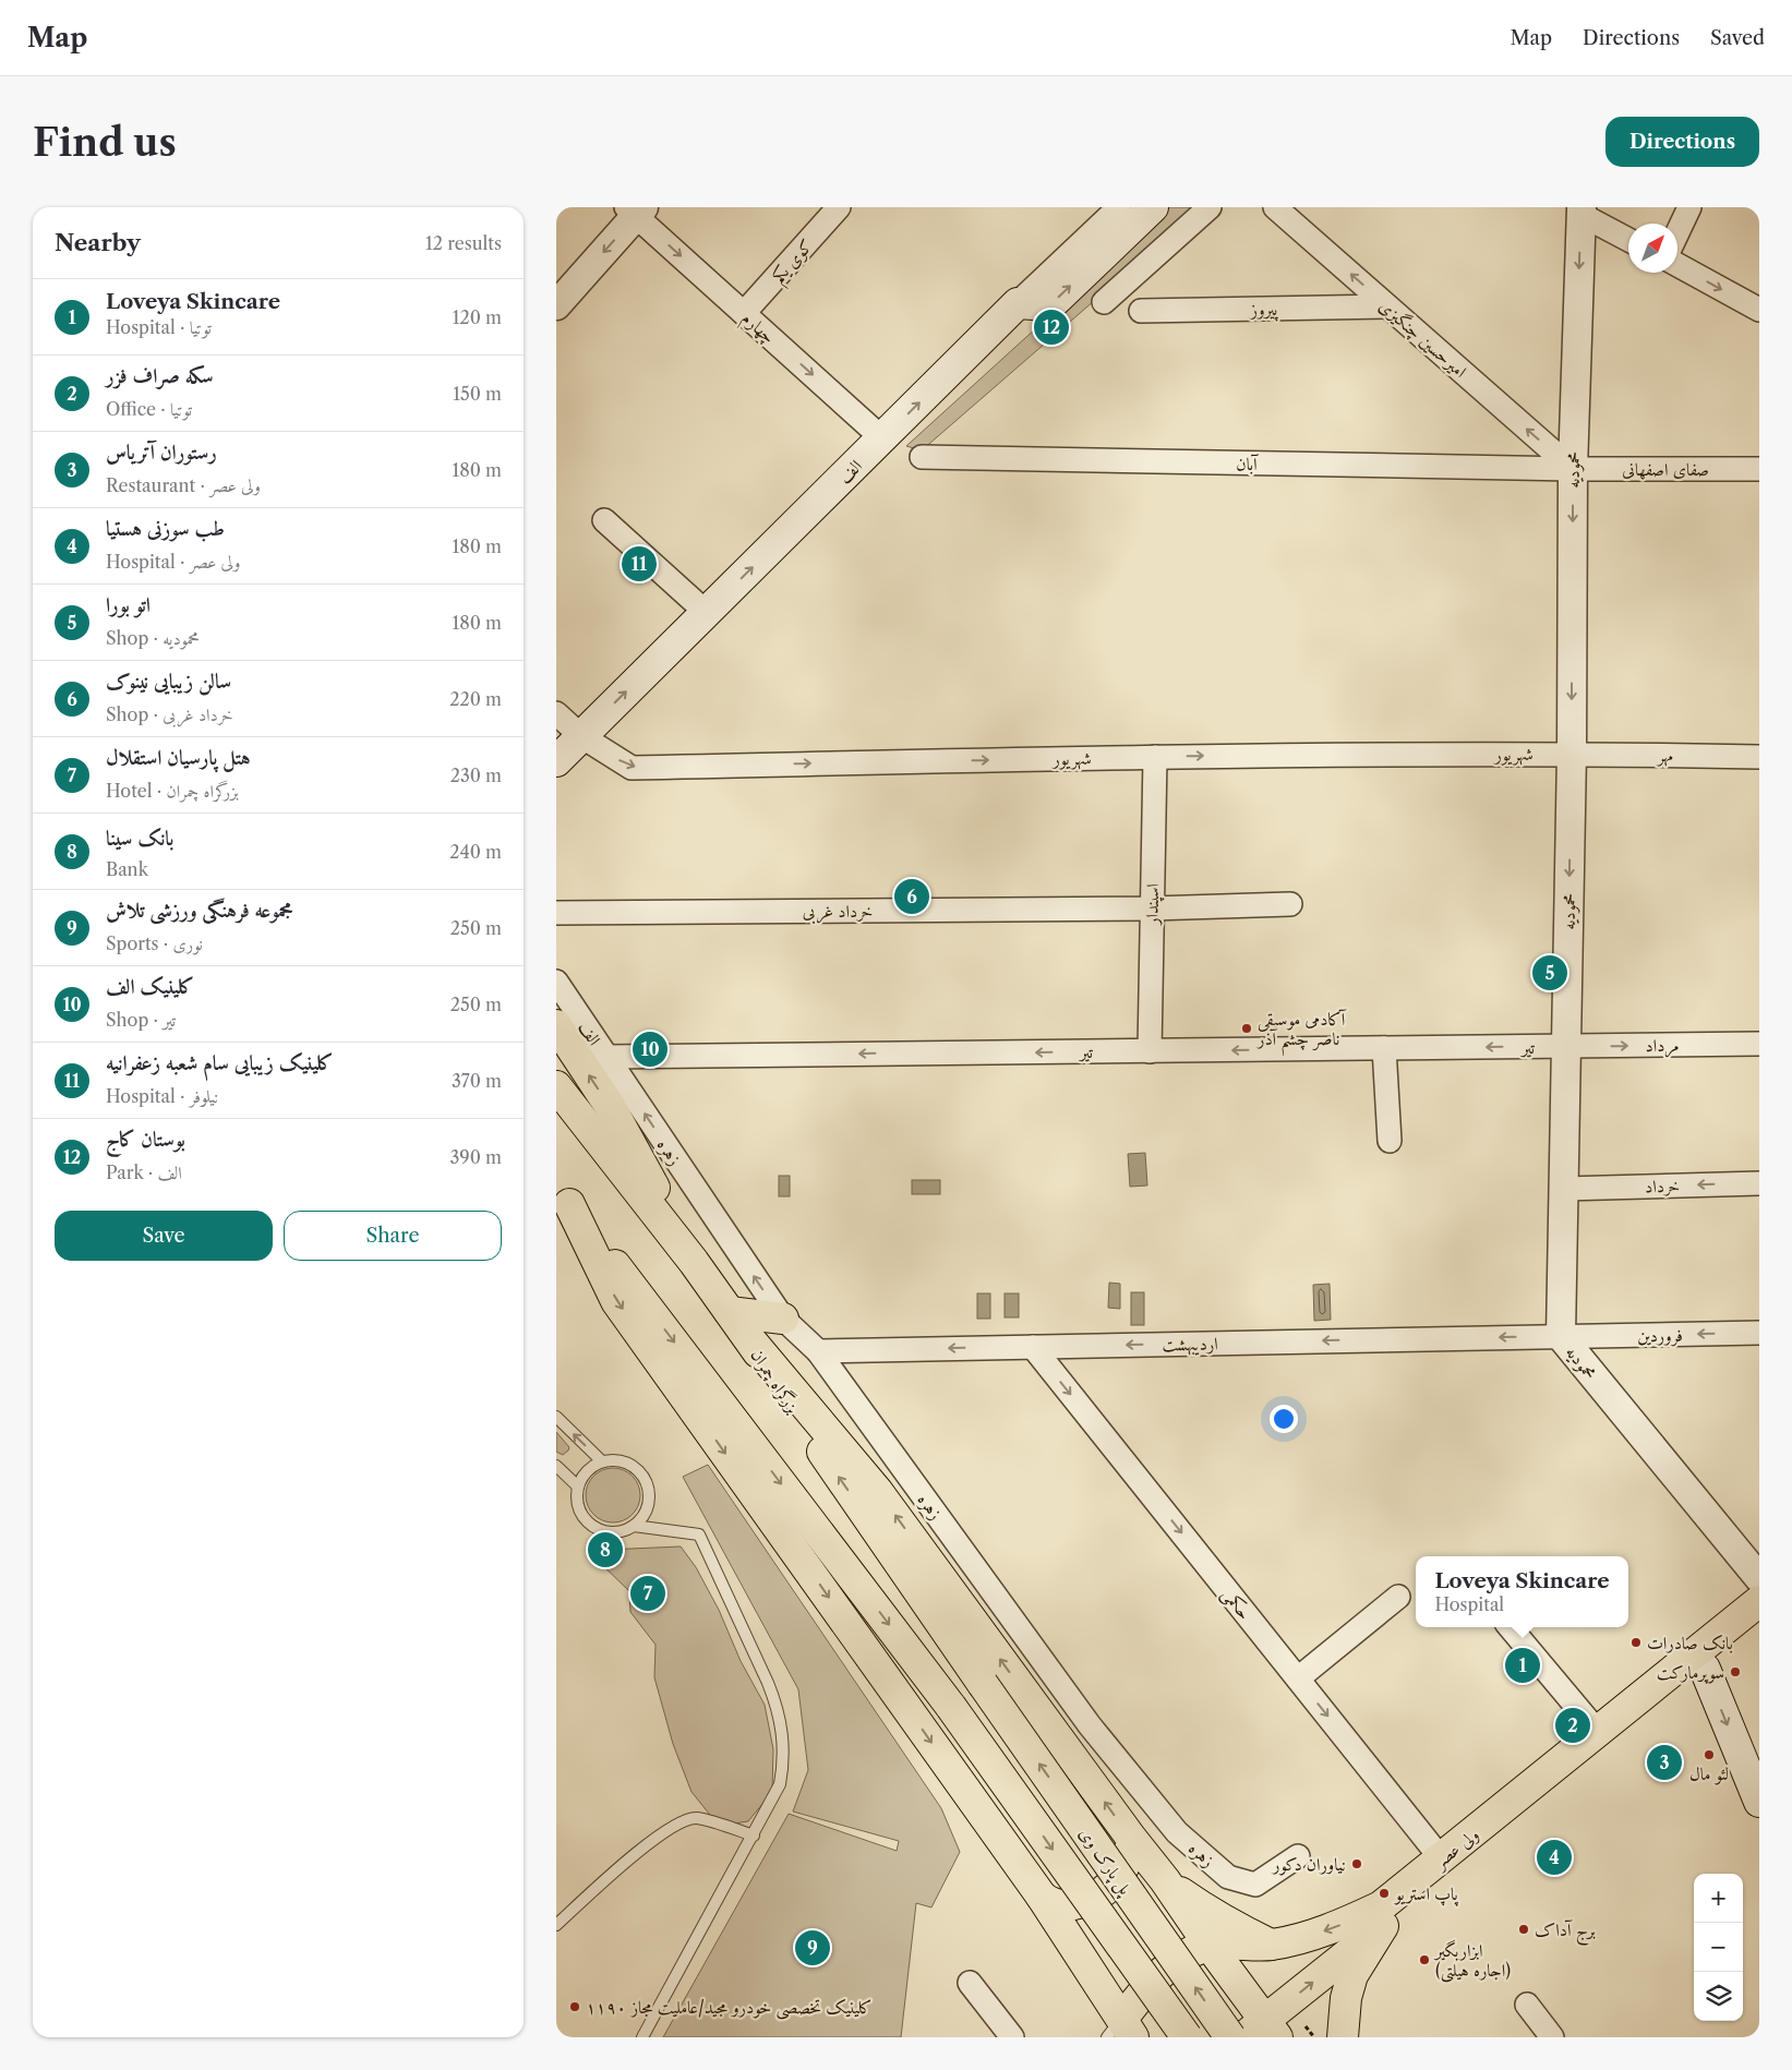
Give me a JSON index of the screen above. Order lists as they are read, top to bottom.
{
  "streets": {
    "main road": [
      "الف",
      "بزرگراه چمران",
      "ولی عصر",
      "پل پارک وی"
    ],
    "street": [
      "کوی یکم",
      "پیروز",
      "چهارم",
      "امیرحسین چنگیزی",
      "آبان",
      "صفای اصفهانی",
      "محمودیه",
      "شهریور",
      "مهر",
      "اسپندار",
      "خرداد غربی",
      "مرداد",
      "تیر",
      "زهره",
      "خرداد",
      "فروردین",
      "اردیبهشت",
      "حکمی"
    ]
  },
  "crossings": [
    ["کوی یکم", "چهارم"],
    ["پیروز", "امیرحسین چنگیزی"],
    ["چهارم", "الف"],
    ["امیرحسین چنگیزی", "آبان"],
    ["امیرحسین چنگیزی", "صفای اصفهانی"],
    ["امیرحسین چنگیزی", "محمودیه"],
    ["آبان", "صفای اصفهانی"],
    ["آبان", "محمودیه"],
    ["صفای اصفهانی", "محمودیه"],
    ["محمودیه", "شهریور"],
    ["محمودیه", "مهر"],
    ["محمودیه", "مرداد"],
    ["محمودیه", "تیر"],
    ["محمودیه", "خرداد"],
    ["محمودیه", "فروردین"],
    ["محمودیه", "اردیبهشت"],
    ["الف", "شهریور"],
    ["الف", "تیر"],
    ["الف", "زهره"],
    ["شهریور", "مهر"],
    ["شهریور", "اسپندار"],
    ["اسپندار", "خرداد غربی"],
    ["اسپندار", "تیر"],
    ["مرداد", "تیر"],
    ["تیر", "زهره"],
    ["زهره", "اردیبهشت"],
    ["فروردین", "اردیبهشت"],
    ["اردیبهشت", "حکمی"],
    ["بزرگراه چمران", "پل پارک وی"],
    ["حکمی", "ولی عصر"]
  ],
  "one_way": [
    "چهارم",
    "امیرحسین چنگیزی",
    "محمودیه",
    "الف",
    "شهریور",
    "مرداد",
    "تیر",
    "خرداد",
    "فروردین",
    "اردیبهشت",
    "حکمی"
  ],
  "places": [
    "آکادمی موسیقی ناصر چشم آذر",
    "بانک صادرات",
    "سوپرمارکت",
    "لئو مال",
    "نیاوران دکور",
    "پاپ استریو",
    "برج آداک",
    "ابزاربگیر (اجاره هیلتی)",
    "کلینیک تخصصی خودرو مجید/عاملیت مجاز ۱۱۹۰"
  ],
  "north": "top right",
  "page": {
    "header": "Map",
    "nav": ["Map", "Directions", "Saved"],
    "buttons": [
      "Directions",
      ["Save", "Share"]
    ],
    "title": "Find us",
    "heading": ["Nearby", "12 results"],
    "list": [
      {
        "mark": "1",
        "name": "Loveya Skincare",
        "note": "Hospital · توتیا",
        "value": "120 m"
      },
      {
        "mark": "2",
        "name": "سکه صراف فزر",
        "note": "Office · توتیا",
        "value": "150 m"
      },
      {
        "mark": "3",
        "name": "رستوران آتریاس",
        "note": "Restaurant · ولی عصر",
        "value": "180 m"
      },
      {
        "mark": "4",
        "name": "طب سوزنی هستیا",
        "note": "Hospital · ولی عصر",
        "value": "180 m"
      },
      {
        "mark": "5",
        "name": "اتو بورا",
        "note": "Shop · محمودیه",
        "value": "180 m"
      },
      {
        "mark": "6",
        "name": "سالن زیبایی نینوک",
        "note": "Shop · خرداد غربی",
        "value": "220 m"
      },
      {
        "mark": "7",
        "name": "هتل پارسیان استقلال",
        "note": "Hotel · بزرگراه چمران",
        "value": "230 m"
      },
      {
        "mark": "8",
        "name": "بانک سینا",
        "note": "Bank",
        "value": "240 m"
      },
      {
        "mark": "9",
        "name": "مجموعه فرهنگی ورزشی تلاش",
        "note": "Sports · نوری",
        "value": "250 m"
      },
      {
        "mark": "10",
        "name": "کلینیک الف",
        "note": "Shop · تیر",
        "value": "250 m"
      },
      {
        "mark": "11",
        "name": "کلینیک زیبایی سام شعبه زعفرانیه",
        "note": "Hospital · نیلوفر",
        "value": "370 m"
      },
      {
        "mark": "12",
        "name": "بوستان کاج",
        "note": "Park · الف",
        "value": "390 m"
      }
    ],
    "pins": [
      "12",
      "11",
      "6",
      "5",
      "10",
      "8",
      "7",
      "1",
      "2",
      "3",
      "4",
      "9"
    ],
    "popup": ["Loveya Skincare", "Hospital"],
    "map_buttons": ["+", "−"]
  }
}
